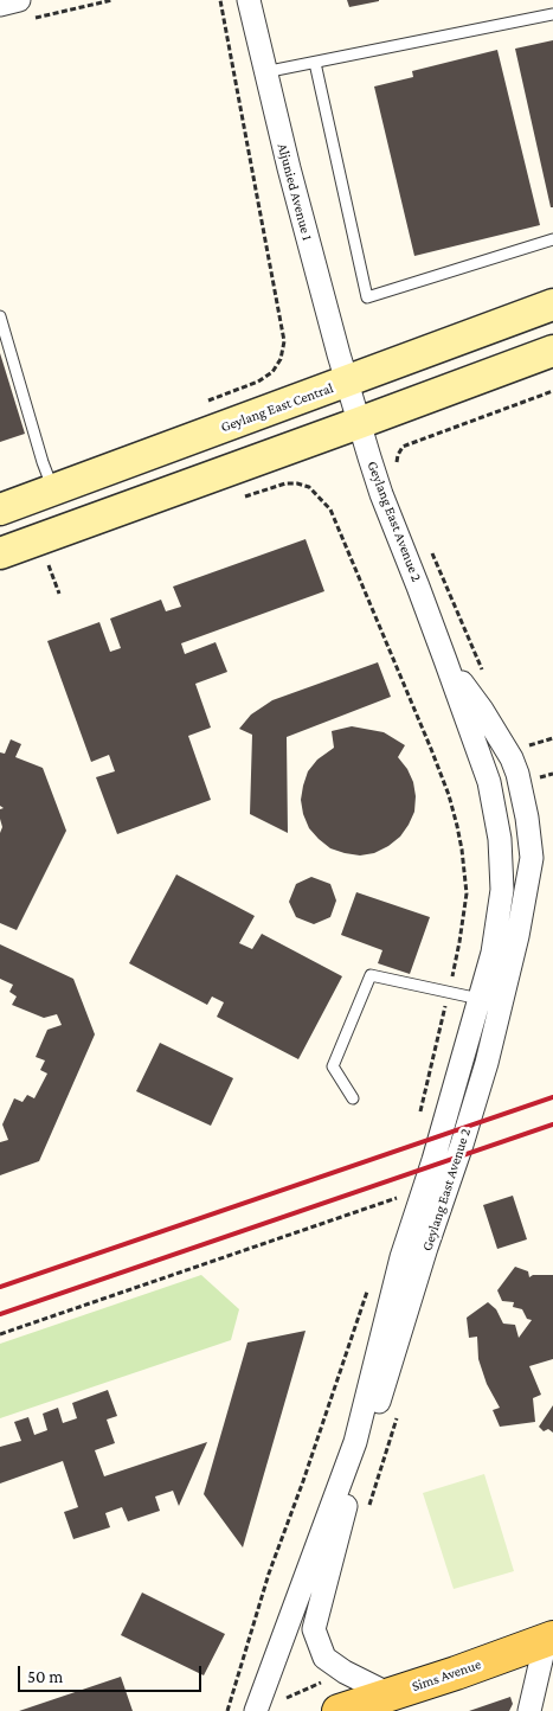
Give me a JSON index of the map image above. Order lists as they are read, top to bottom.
{
  "streets": {
    "main road": ["Geylang East Central", "Sims Avenue"],
    "street": ["Aljunied Avenue 1", "Geylang East Avenue 2"]
  },
  "crossings": [
    ["Aljunied Avenue 1", "Geylang East Central"],
    ["Aljunied Avenue 1", "Geylang East Avenue 2"],
    ["Geylang East Central", "Geylang East Avenue 2"],
    ["Geylang East Avenue 2", "Sims Avenue"]
  ],
  "scale_bar": "50 m"
}
